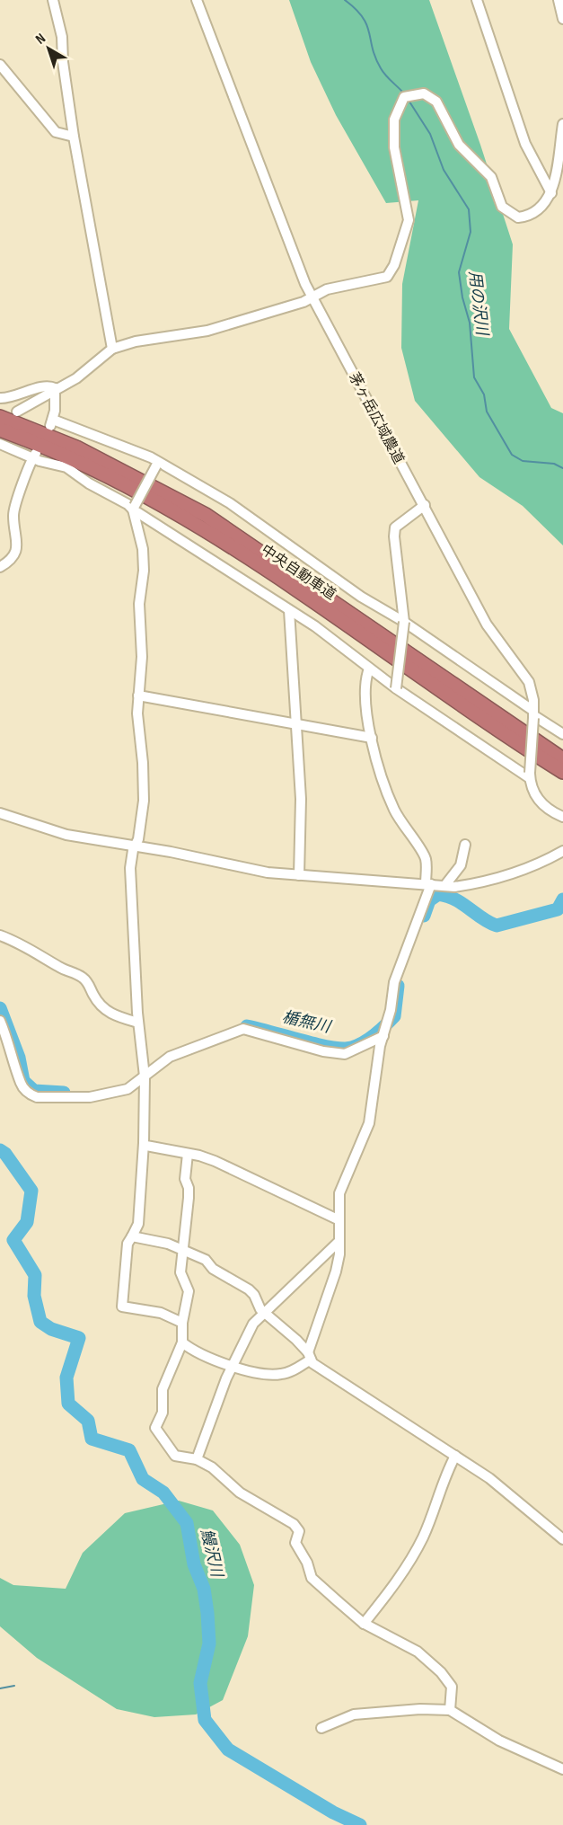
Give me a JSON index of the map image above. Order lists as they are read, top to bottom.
{
  "streets": {
    "highway": ["中央自動車道"],
    "street": ["茅ヶ岳広域農道"]
  },
  "water": ["用の沢川", "楯無川", "鰻沢川"],
  "north": "top left"
}
